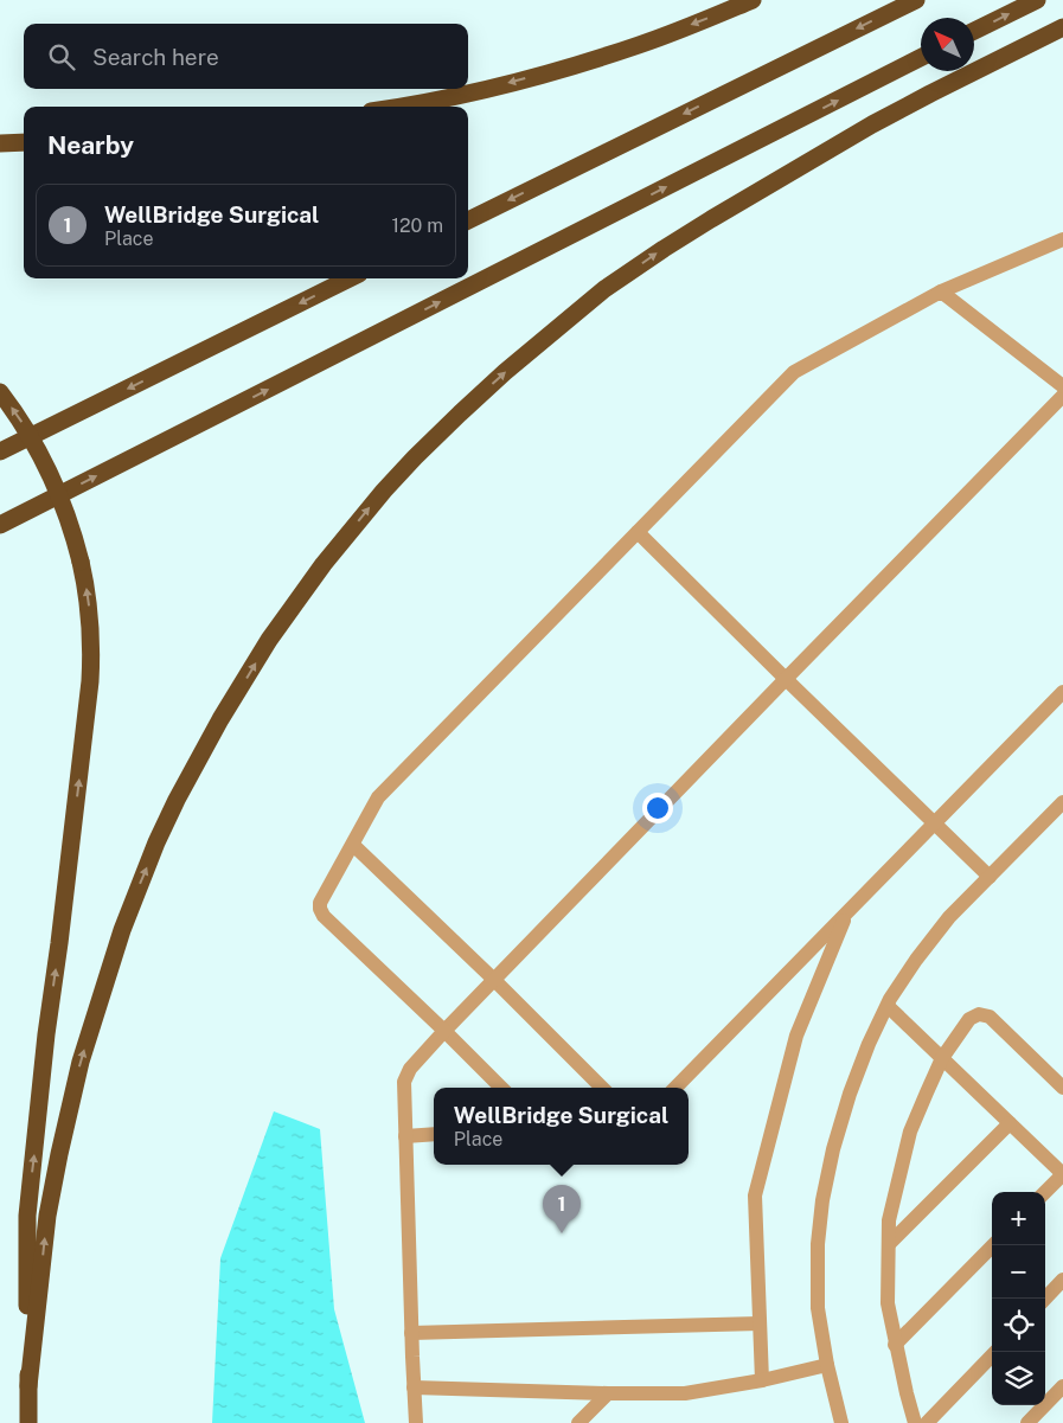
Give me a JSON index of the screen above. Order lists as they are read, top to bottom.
{
  "north": "top left",
  "page": {
    "search": "Search here",
    "heading": "Nearby",
    "list": [
      {
        "mark": "1",
        "name": "WellBridge Surgical",
        "note": "Place",
        "value": "120 m"
      }
    ],
    "popup": ["WellBridge Surgical", "Place"],
    "pins": "1",
    "map_buttons": ["+", "−"]
  }
}
